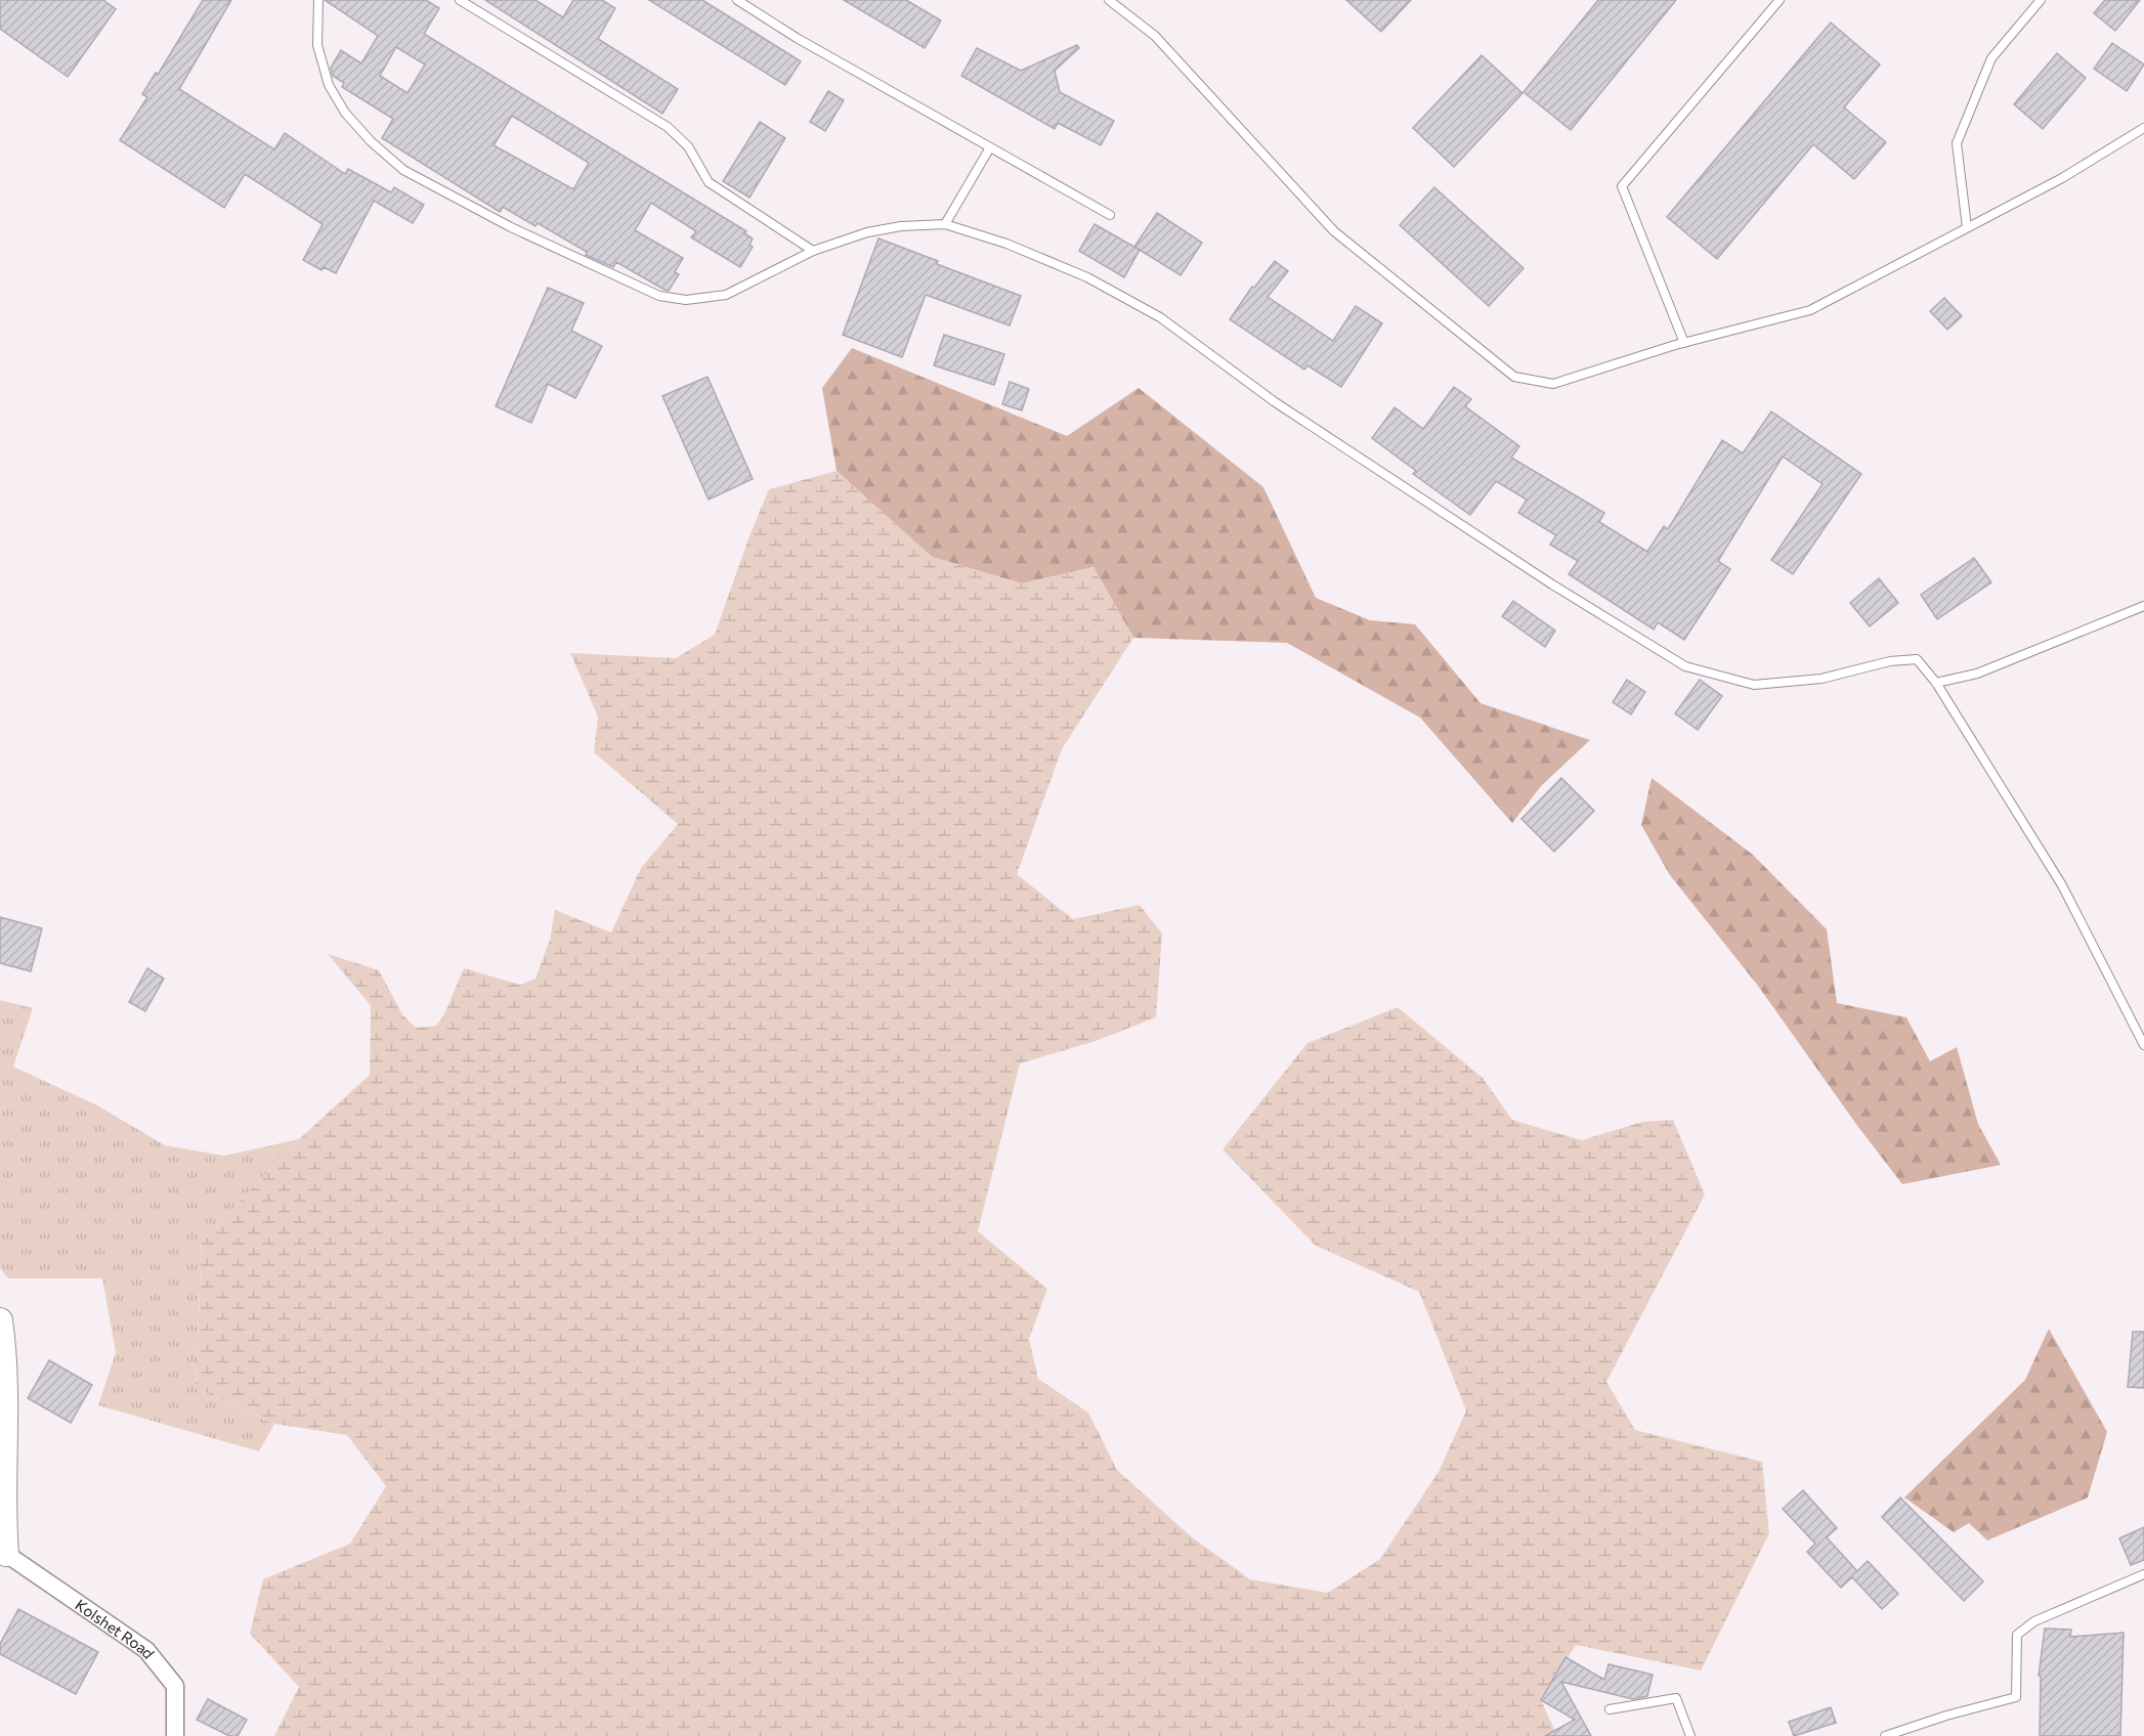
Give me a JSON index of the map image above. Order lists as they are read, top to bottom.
{
  "streets": {
    "street": ["Kolshet Road"]
  }
}
